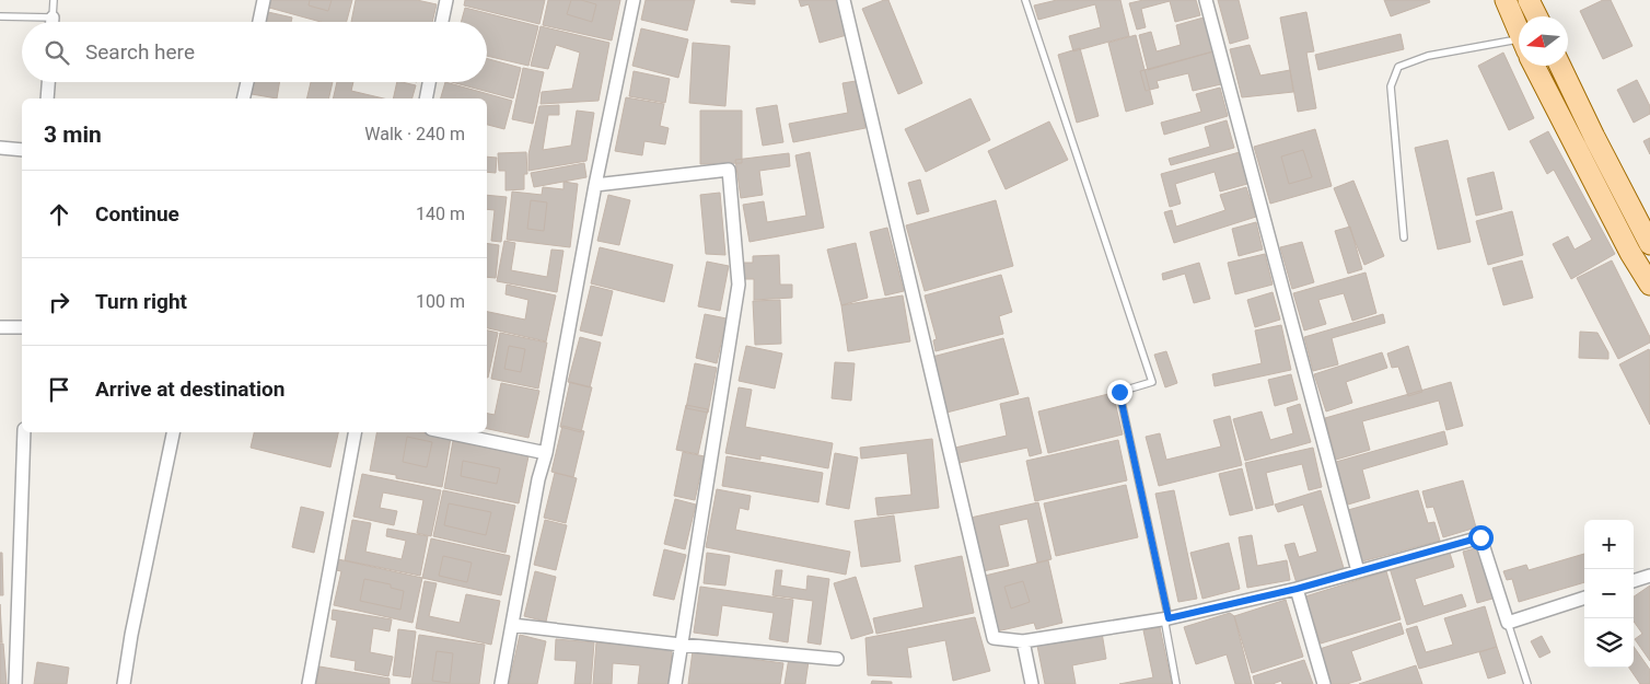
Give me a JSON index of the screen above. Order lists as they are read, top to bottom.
{
  "north": "left",
  "page": {
    "search": "Search here",
    "heading": ["3 min", "Walk · 240 m"],
    "list": [
      ["Continue", "140 m"],
      ["Turn right", "100 m"],
      "Arrive at destination"
    ],
    "map_buttons": ["+", "−"]
  }
}
